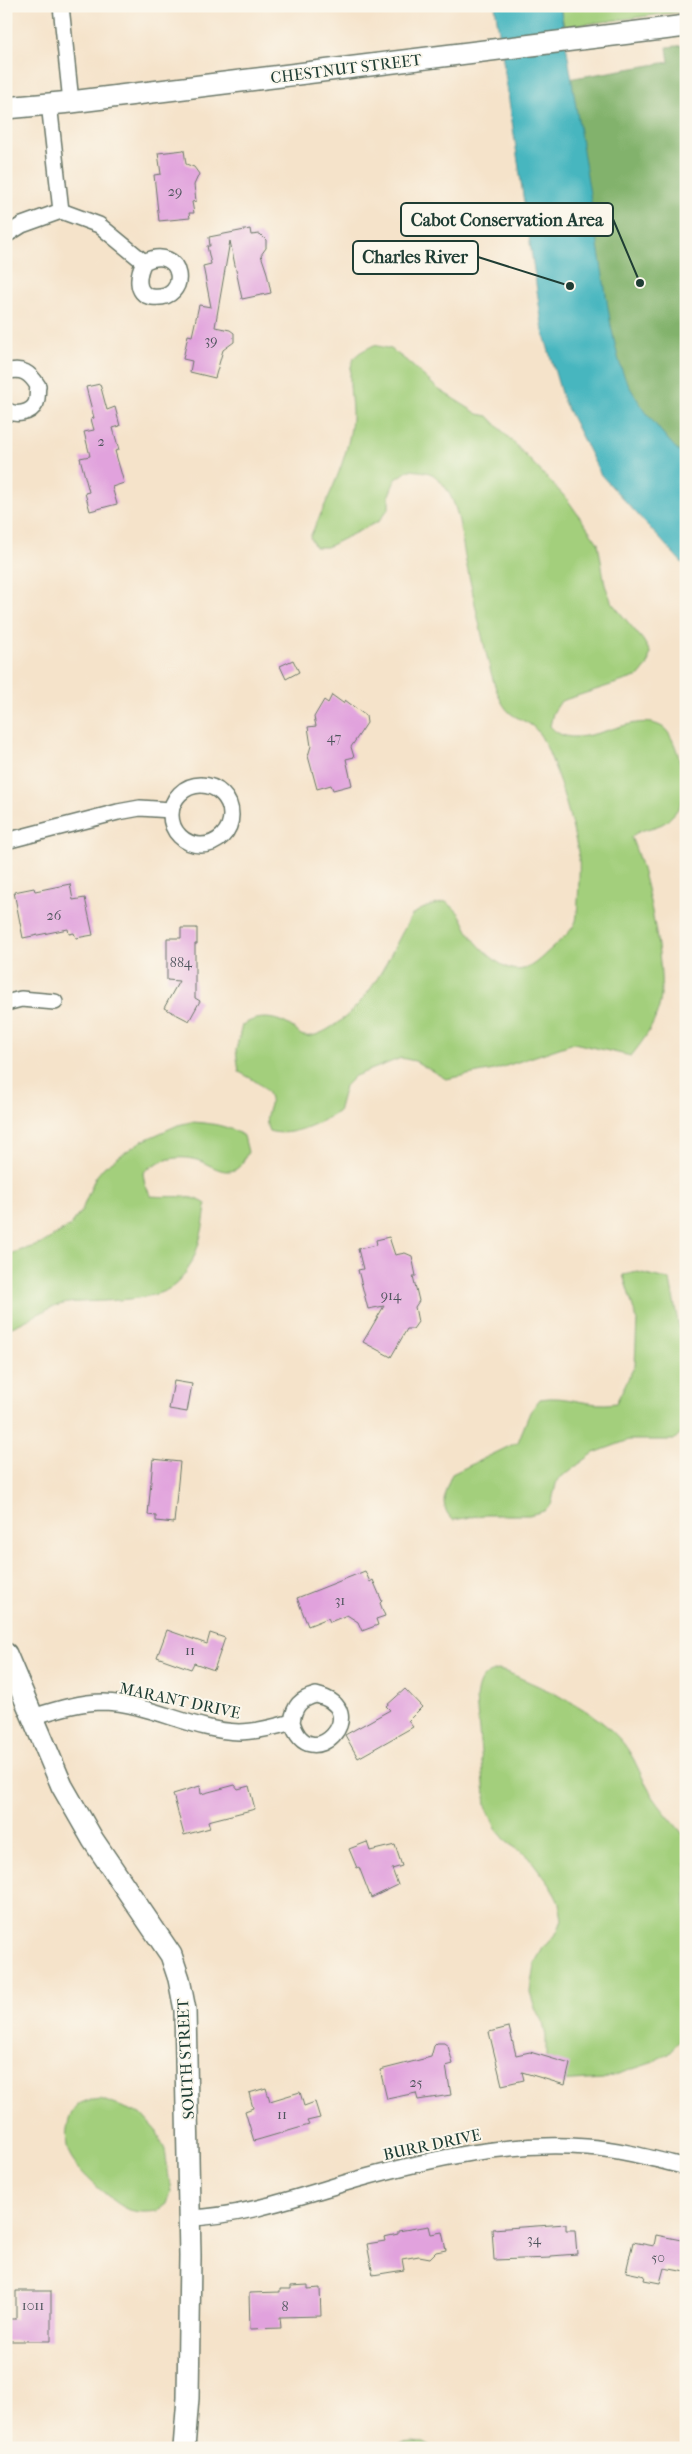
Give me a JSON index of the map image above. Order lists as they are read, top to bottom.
{
  "streets": {
    "street": [
      "CHESTNUT STREET",
      "MARANT DRIVE",
      "SOUTH STREET",
      "BURR DRIVE"
    ]
  },
  "crossings": [
    ["MARANT DRIVE", "SOUTH STREET"],
    ["SOUTH STREET", "BURR DRIVE"]
  ],
  "places": ["Cabot Conservation Area", "Charles River"],
  "house_numbers": [
    "29",
    "39",
    "2",
    "47",
    "26",
    "884",
    "914",
    "31",
    "11",
    "25",
    "11",
    "34",
    "50",
    "1011",
    "8"
  ]
}
